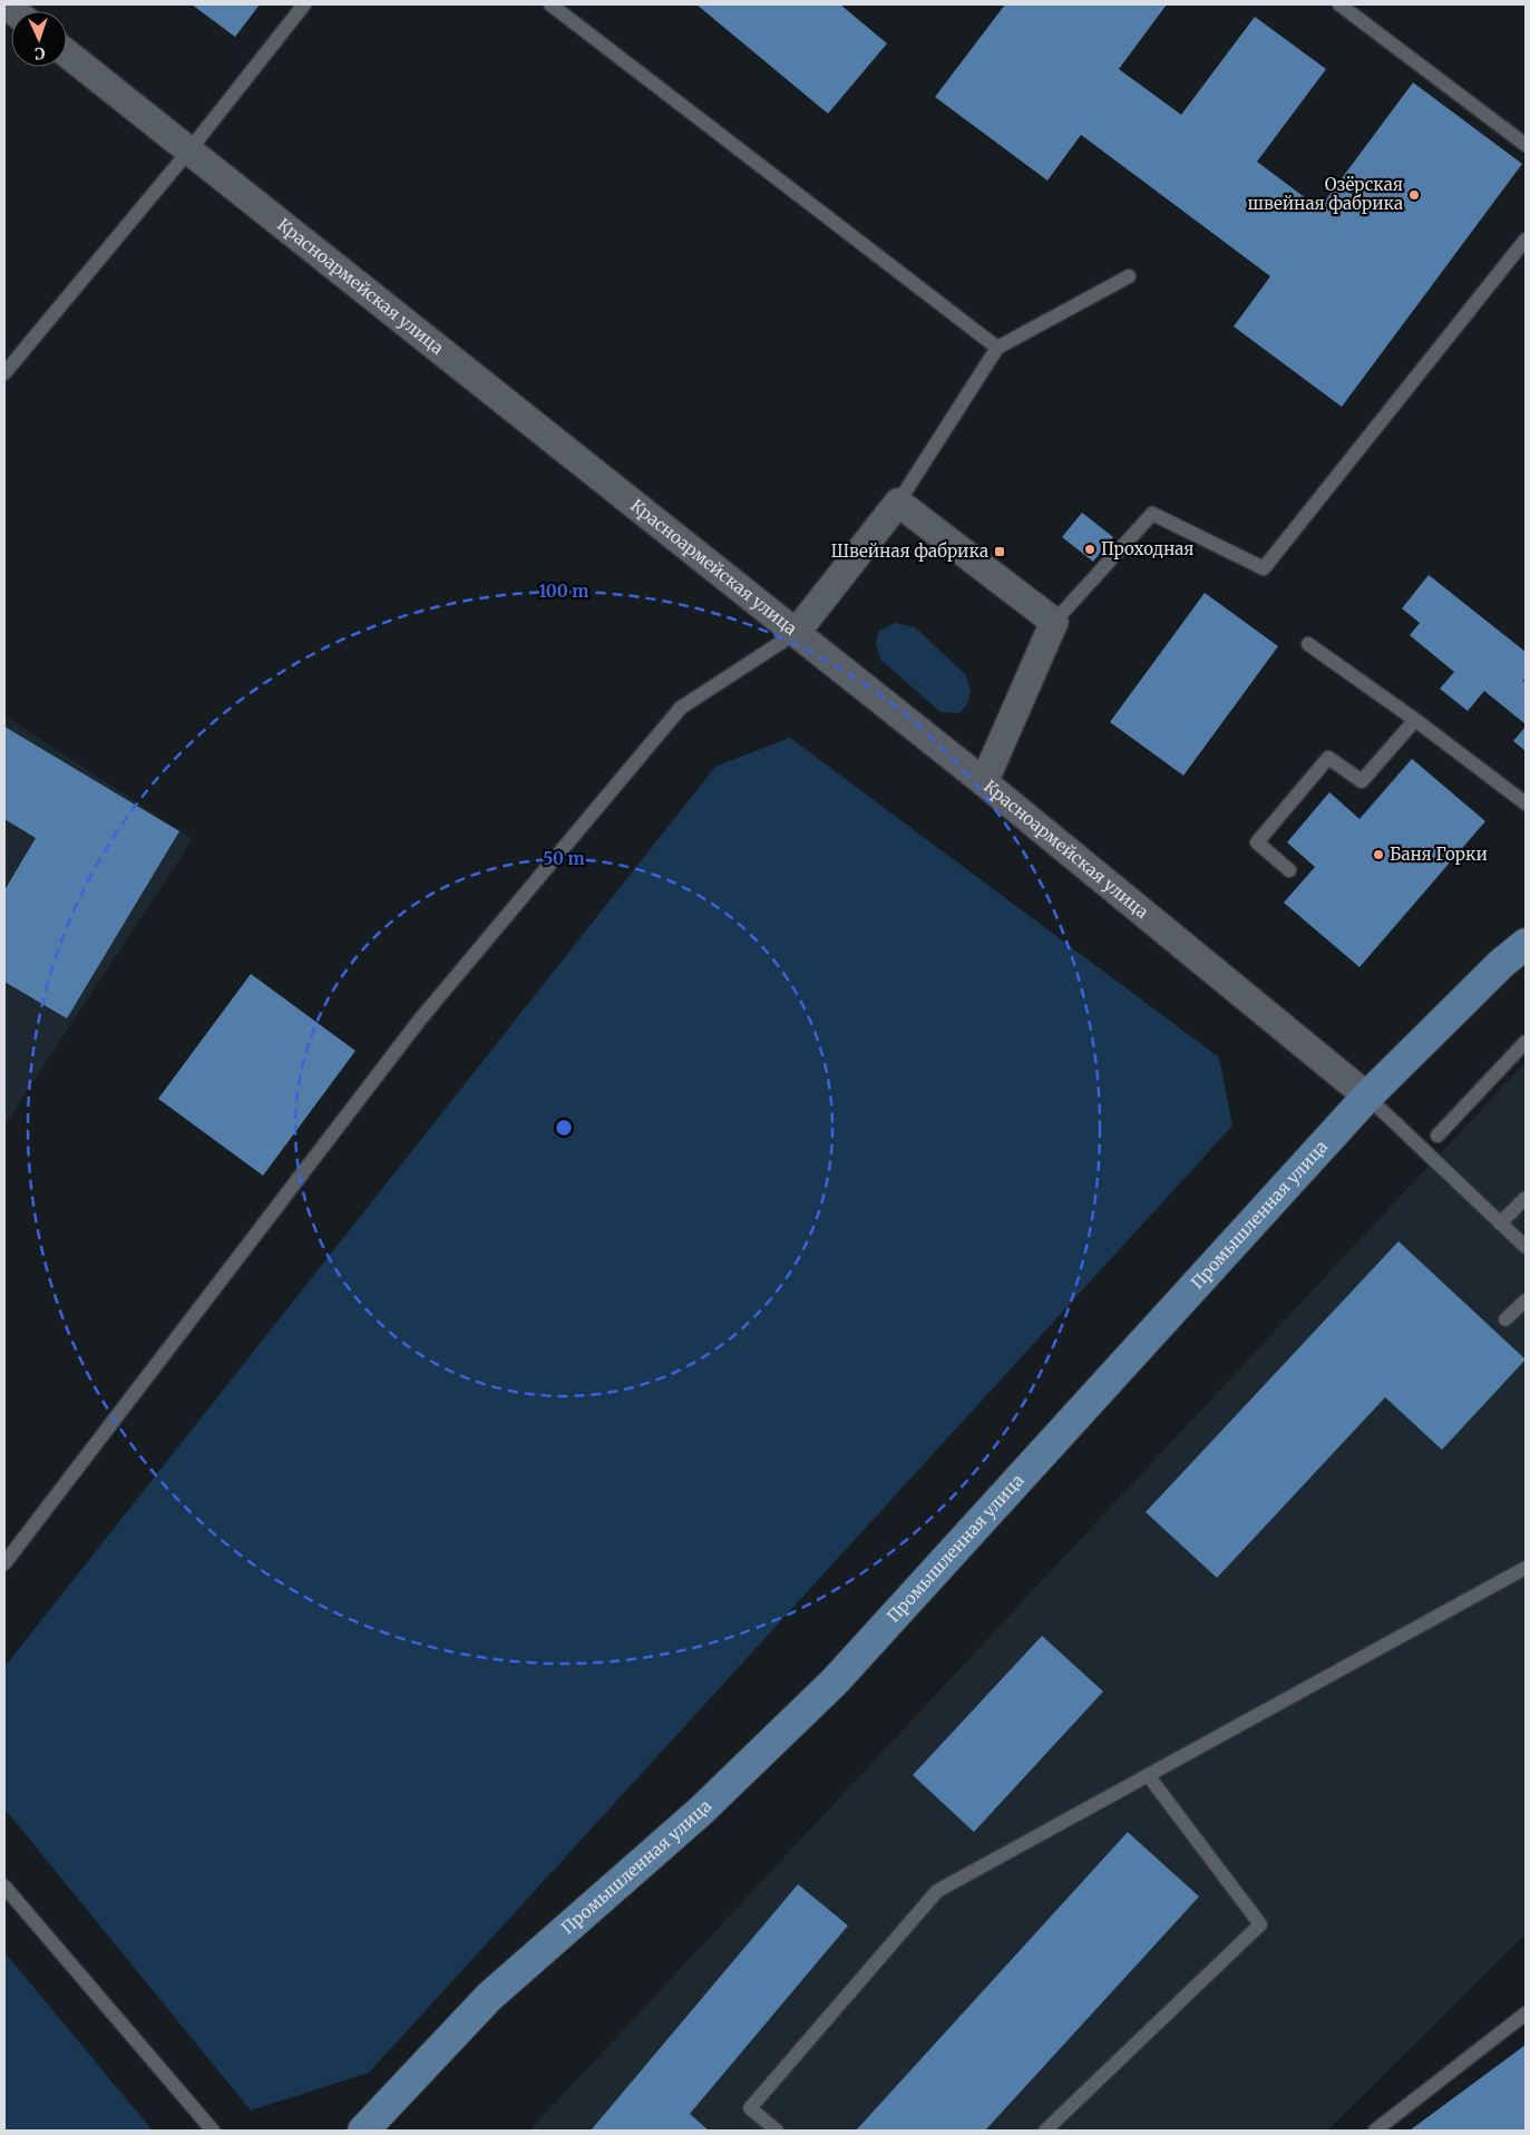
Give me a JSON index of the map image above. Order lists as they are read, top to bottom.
{
  "streets": {
    "main road": ["Промышленная улица"],
    "street": ["Красноармейская улица"]
  },
  "crossings": [
    ["Красноармейская улица", "Промышленная улица"]
  ],
  "places": {
    "other": ["Озёрская швейная фабрика", "Проходная", "Баня Горки"],
    "transit": ["Швейная фабрика"]
  },
  "north": "bottom",
  "rings": ["100 m", "50 m"]
}
